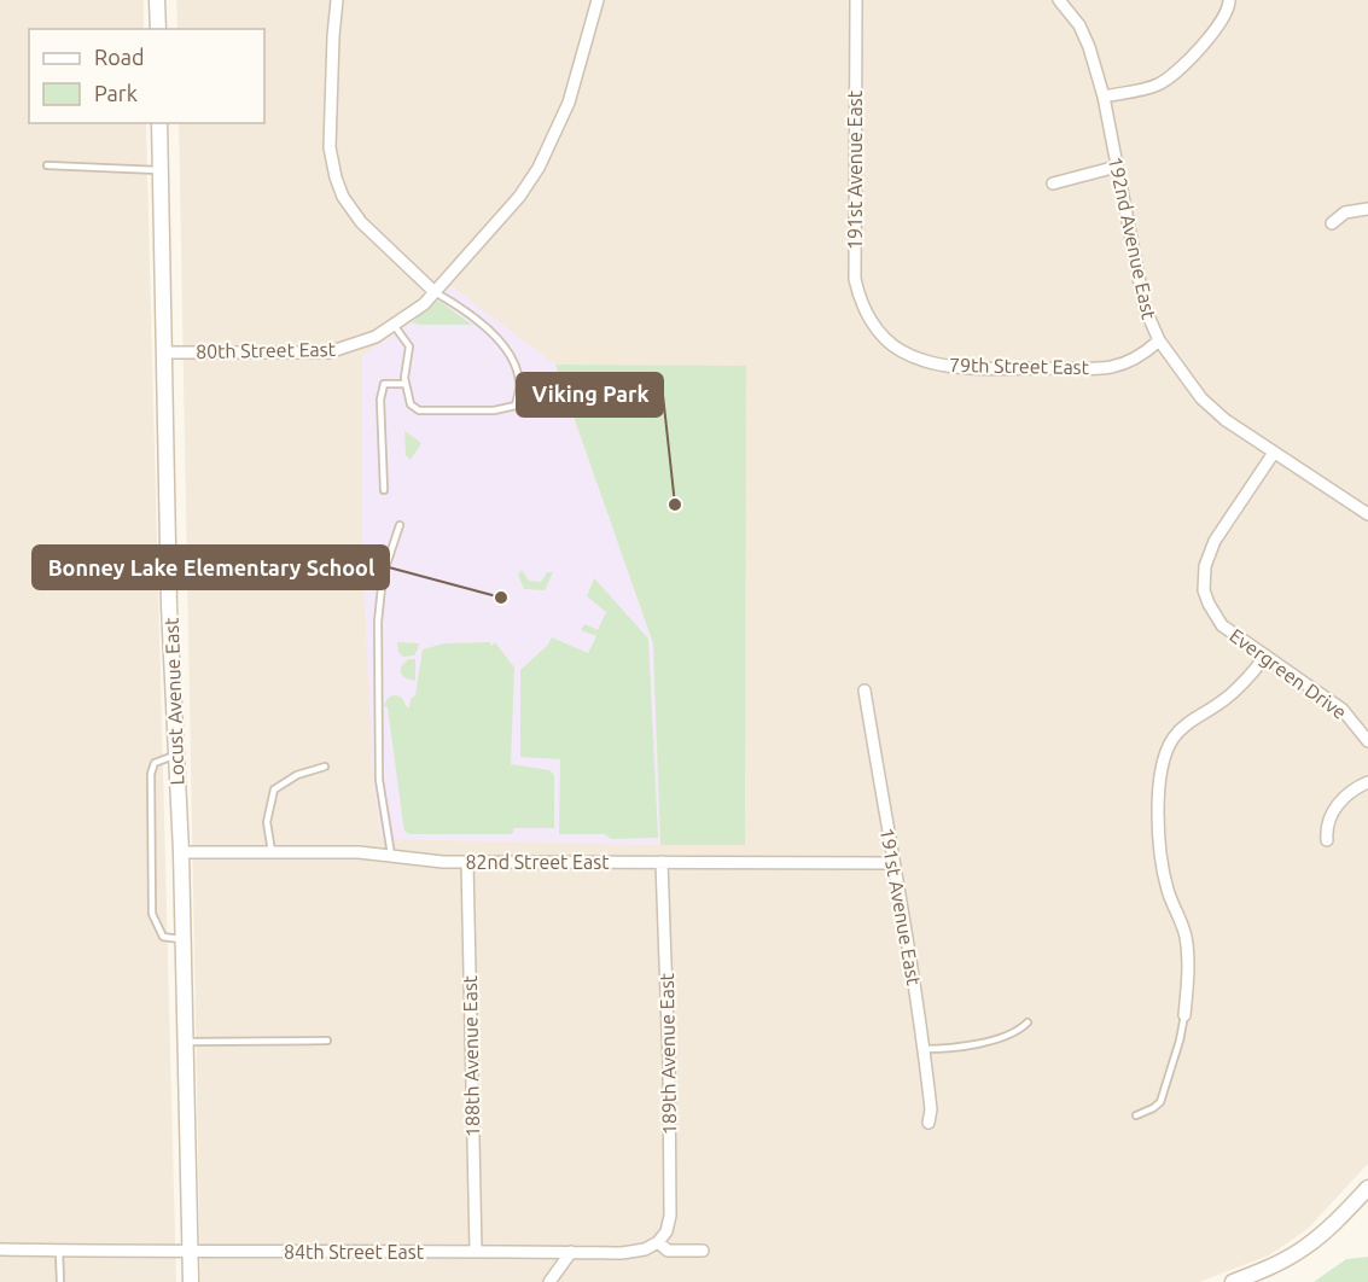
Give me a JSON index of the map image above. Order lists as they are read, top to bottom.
{
  "streets": {
    "street": [
      "191st Avenue East",
      "192nd Avenue East",
      "80th Street East",
      "79th Street East",
      "Evergreen Drive",
      "Locust Avenue East",
      "82nd Street East",
      "189th Avenue East",
      "188th Avenue East",
      "84th Street East"
    ]
  },
  "crossings": [
    ["191st Avenue East", "79th Street East"],
    ["191st Avenue East", "82nd Street East"],
    ["192nd Avenue East", "79th Street East"],
    ["192nd Avenue East", "Evergreen Drive"],
    ["80th Street East", "Locust Avenue East"],
    ["Locust Avenue East", "82nd Street East"],
    ["Locust Avenue East", "84th Street East"],
    ["82nd Street East", "189th Avenue East"],
    ["82nd Street East", "188th Avenue East"],
    ["189th Avenue East", "84th Street East"],
    ["188th Avenue East", "84th Street East"]
  ],
  "places": ["Viking Park", "Bonney Lake Elementary School"],
  "legend": ["Road", "Park"]
}
